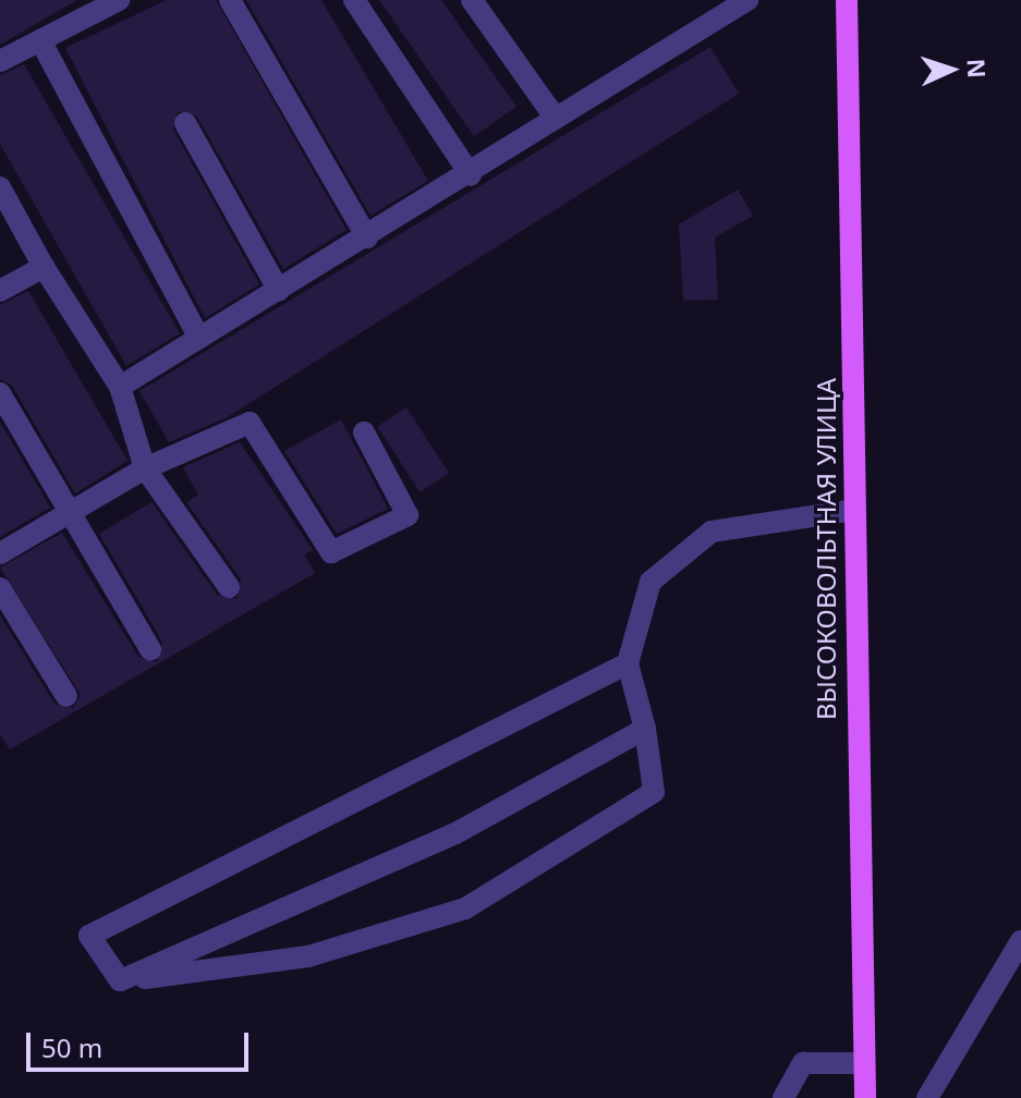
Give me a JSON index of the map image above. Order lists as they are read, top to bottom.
{
  "streets": {
    "main road": ["ВЫСОКОВОЛЬТНАЯ УЛИЦА"]
  },
  "scale_bar": "50 m",
  "north": "right"
}
